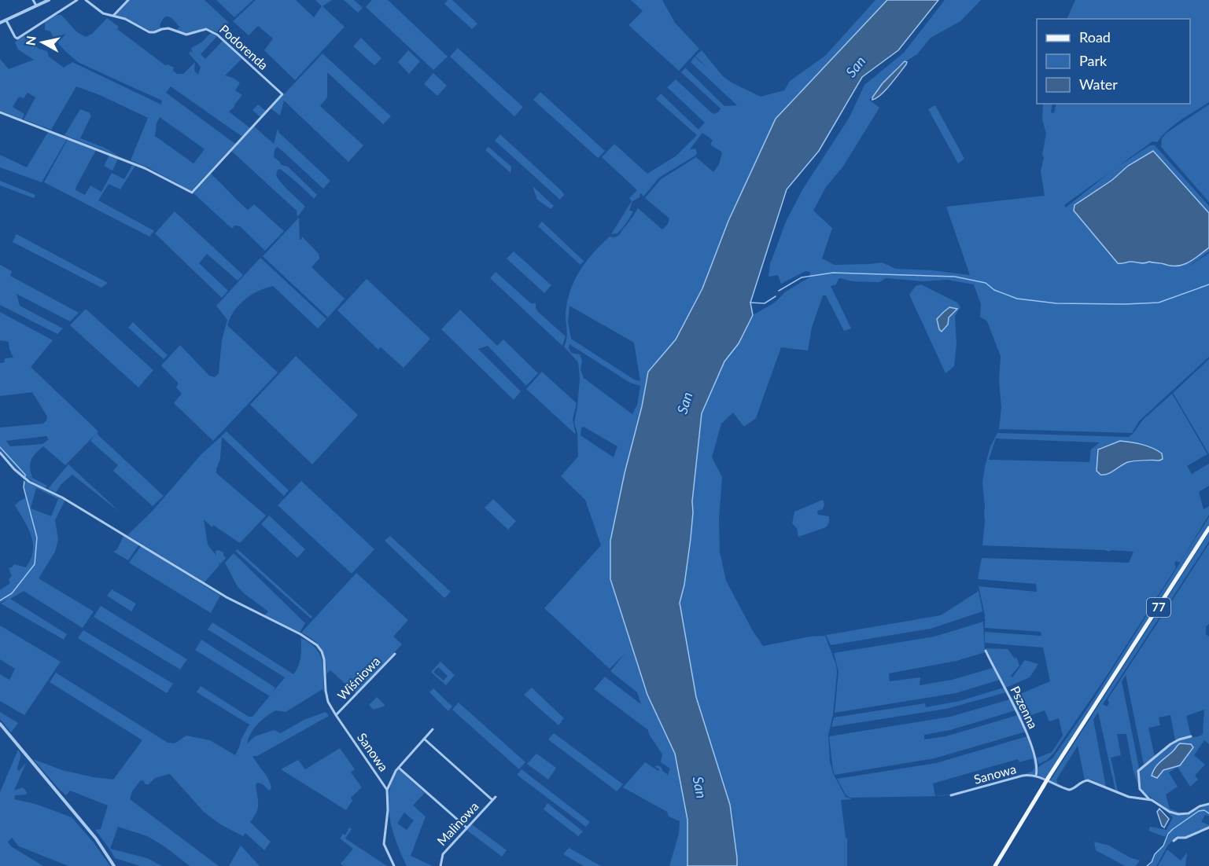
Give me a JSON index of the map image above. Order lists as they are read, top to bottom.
{
  "streets": {
    "main road": ["77"],
    "street": [
      "Podorenda",
      "Wiśniowa",
      "Pszenna",
      "Sanowa",
      "Malinowa"
    ]
  },
  "crossings": [
    ["Wiśniowa", "Sanowa"],
    ["Pszenna", "Sanowa"]
  ],
  "water": ["San"],
  "legend": ["Road", "Park", "Water"],
  "north": "left"
}
